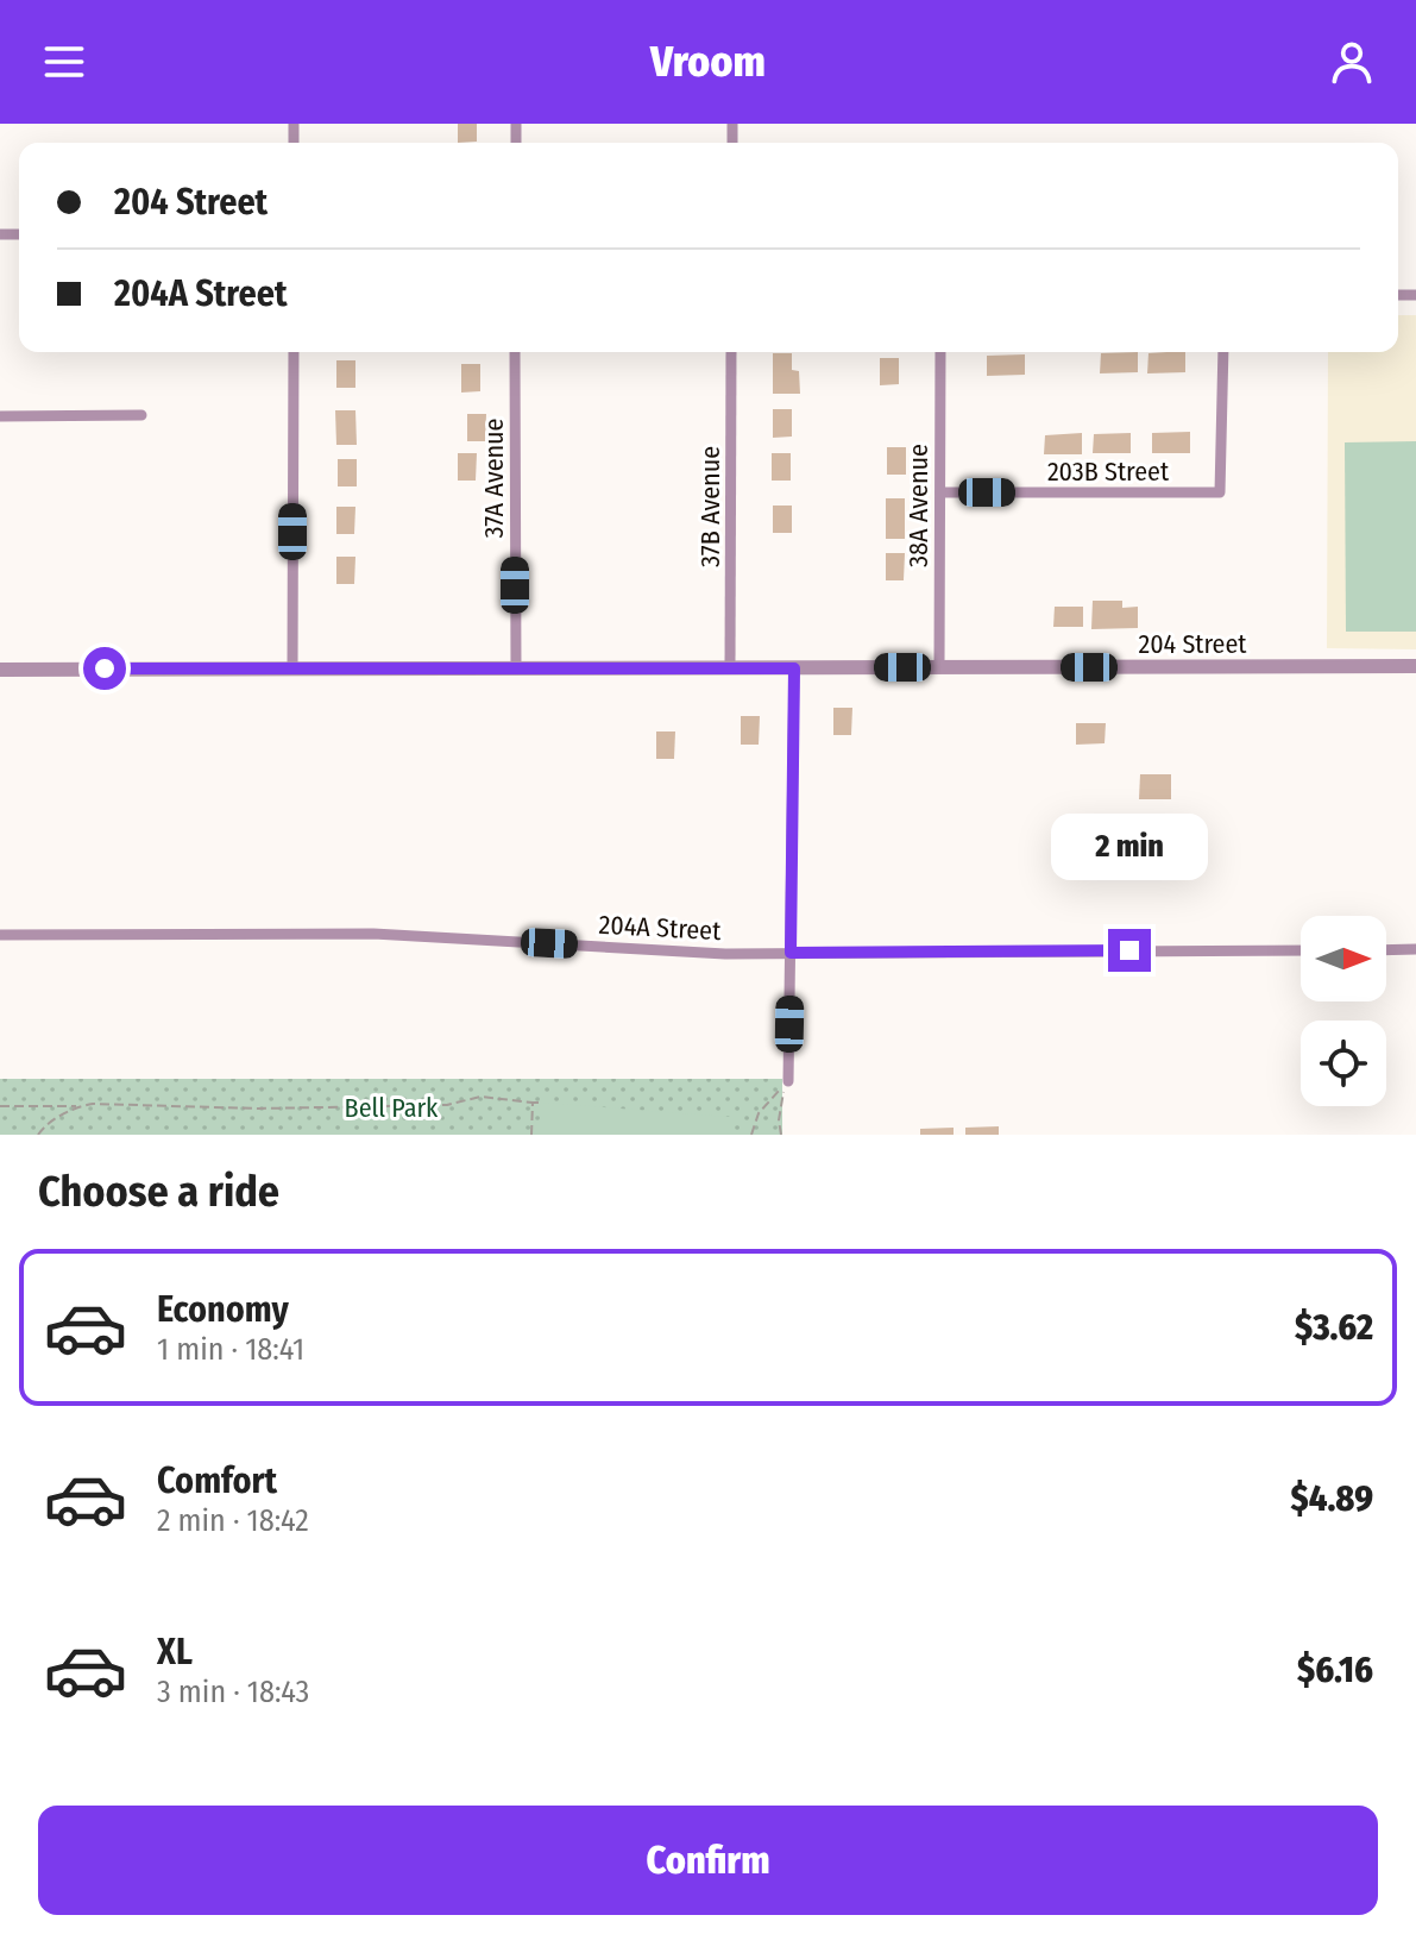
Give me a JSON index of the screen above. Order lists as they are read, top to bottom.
{
  "streets": {
    "street": [
      "203B Street",
      "37A Avenue",
      "38A Avenue",
      "37B Avenue",
      "204 Street",
      "204A Street"
    ]
  },
  "crossings": [
    ["203B Street", "38A Avenue"],
    ["37A Avenue", "204 Street"],
    ["38A Avenue", "204 Street"],
    ["37B Avenue", "204 Street"]
  ],
  "parks": ["Bell Park"],
  "north": "right",
  "page": {
    "header": "Vroom",
    "banner": ["204 Street", "204A Street"],
    "bubble": "2 min",
    "heading": "Choose a ride",
    "list": [
      {
        "name": "Economy",
        "note": "1 min · 18:41",
        "value": "$3.62"
      },
      {
        "name": "Comfort",
        "note": "2 min · 18:42",
        "value": "$4.89"
      },
      {
        "name": "XL",
        "note": "3 min · 18:43",
        "value": "$6.16"
      }
    ],
    "buttons": "Confirm"
  }
}
